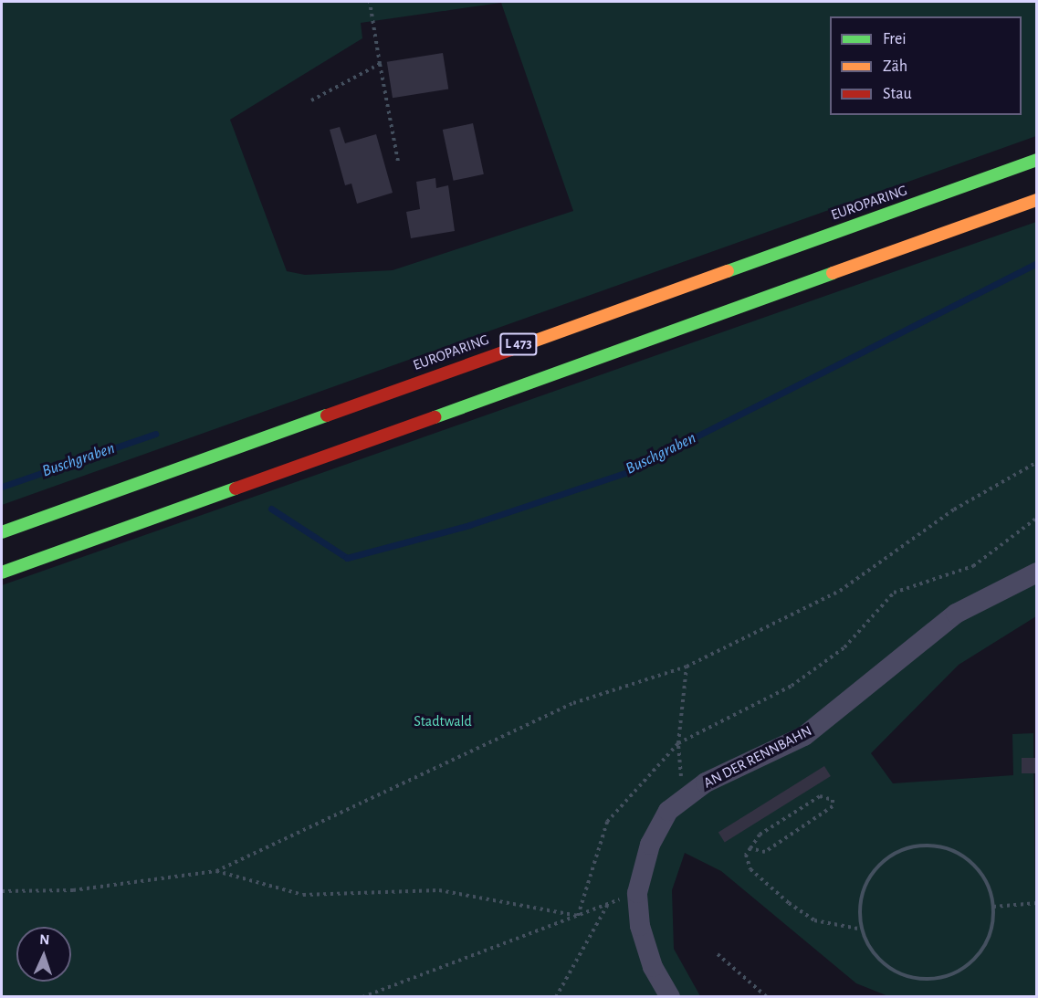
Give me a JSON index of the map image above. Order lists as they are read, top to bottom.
{
  "streets": {
    "main road": ["EUROPARING", "L 473"],
    "street": ["AN DER RENNBAHN"]
  },
  "water": ["Buschgraben"],
  "parks": ["Stadtwald"],
  "legend": ["Frei", "Zäh", "Stau"],
  "north": "top"
}
